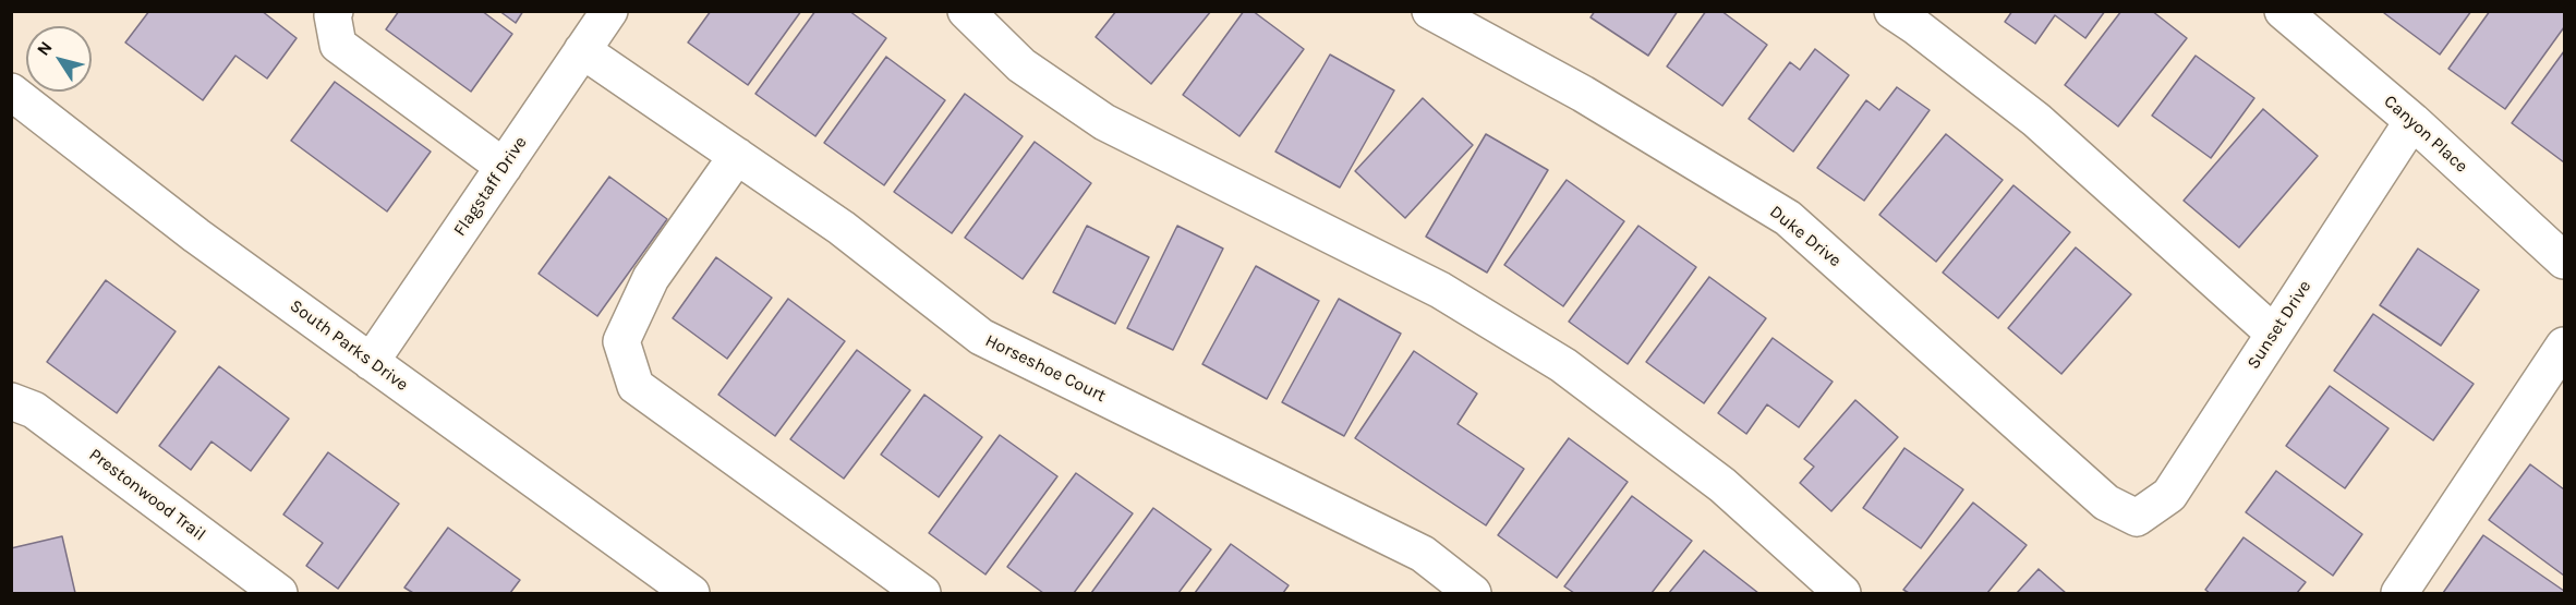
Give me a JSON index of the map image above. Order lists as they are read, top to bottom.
{
  "streets": {
    "street": [
      "Canyon Place",
      "Flagstaff Drive",
      "Duke Drive",
      "Sunset Drive",
      "South Parks Drive",
      "Horseshoe Court",
      "Prestonwood Trail"
    ]
  },
  "crossings": [
    ["Canyon Place", "Sunset Drive"],
    ["Flagstaff Drive", "South Parks Drive"],
    ["Flagstaff Drive", "Horseshoe Court"],
    ["Duke Drive", "Sunset Drive"]
  ],
  "north": "top left"
}
